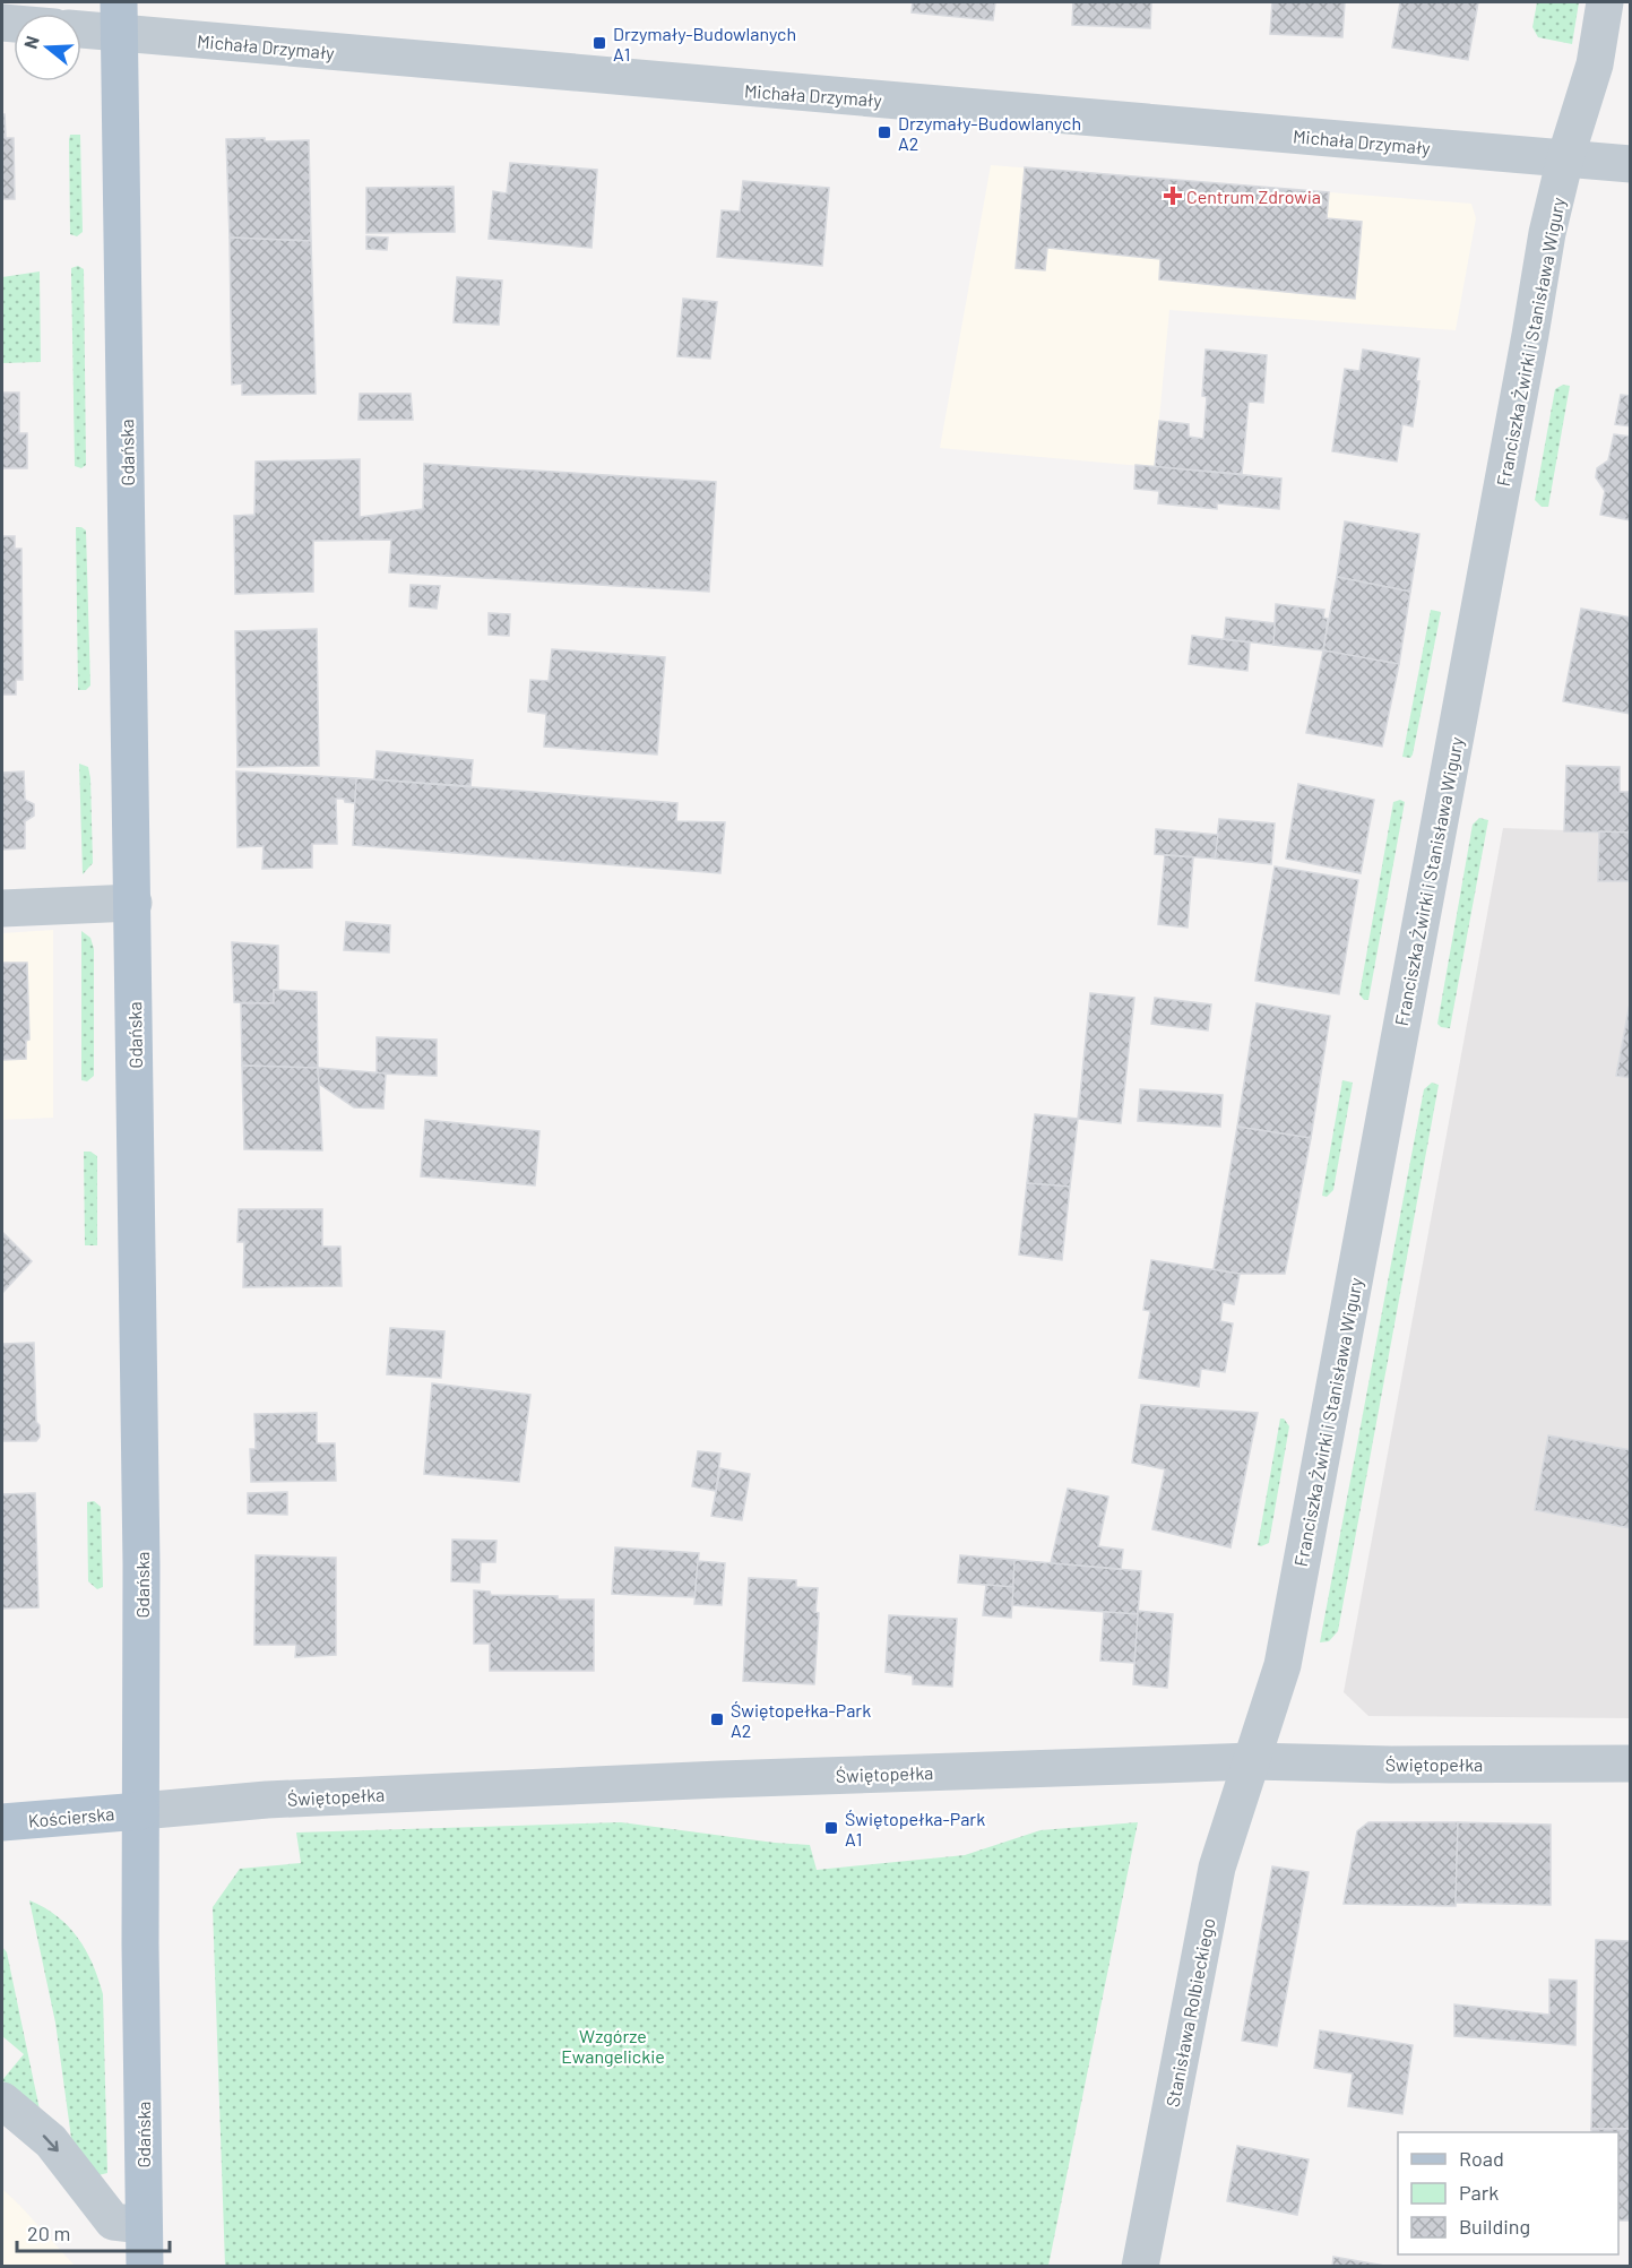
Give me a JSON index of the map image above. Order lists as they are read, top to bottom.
{
  "streets": {
    "main road": ["Gdańska", "Kościerska"],
    "street": [
      "Michała Drzymały",
      "Franciszka Żwirki i Stanisława Wigury",
      "Świętopełka",
      "Stanisława Rolbieckiego"
    ]
  },
  "crossings": [
    ["Michała Drzymały", "Franciszka Żwirki i Stanisława Wigury"],
    ["Michała Drzymały", "Gdańska"],
    ["Franciszka Żwirki i Stanisława Wigury", "Świętopełka"],
    ["Franciszka Żwirki i Stanisława Wigury", "Stanisława Rolbieckiego"],
    ["Gdańska", "Świętopełka"],
    ["Gdańska", "Kościerska"],
    ["Świętopełka", "Kościerska"],
    ["Świętopełka", "Stanisława Rolbieckiego"]
  ],
  "parks": ["Wzgórze Ewangelickie"],
  "places": {
    "transit": [
      "Drzymały-Budowlanych A1",
      "Drzymały-Budowlanych A2",
      "Świętopełka-Park A2",
      "Świętopełka-Park A1"
    ],
    "health": ["Centrum Zdrowia"]
  },
  "legend": ["Road", "Park", "Building"],
  "scale_bar": "20 m",
  "north": "left"
}
